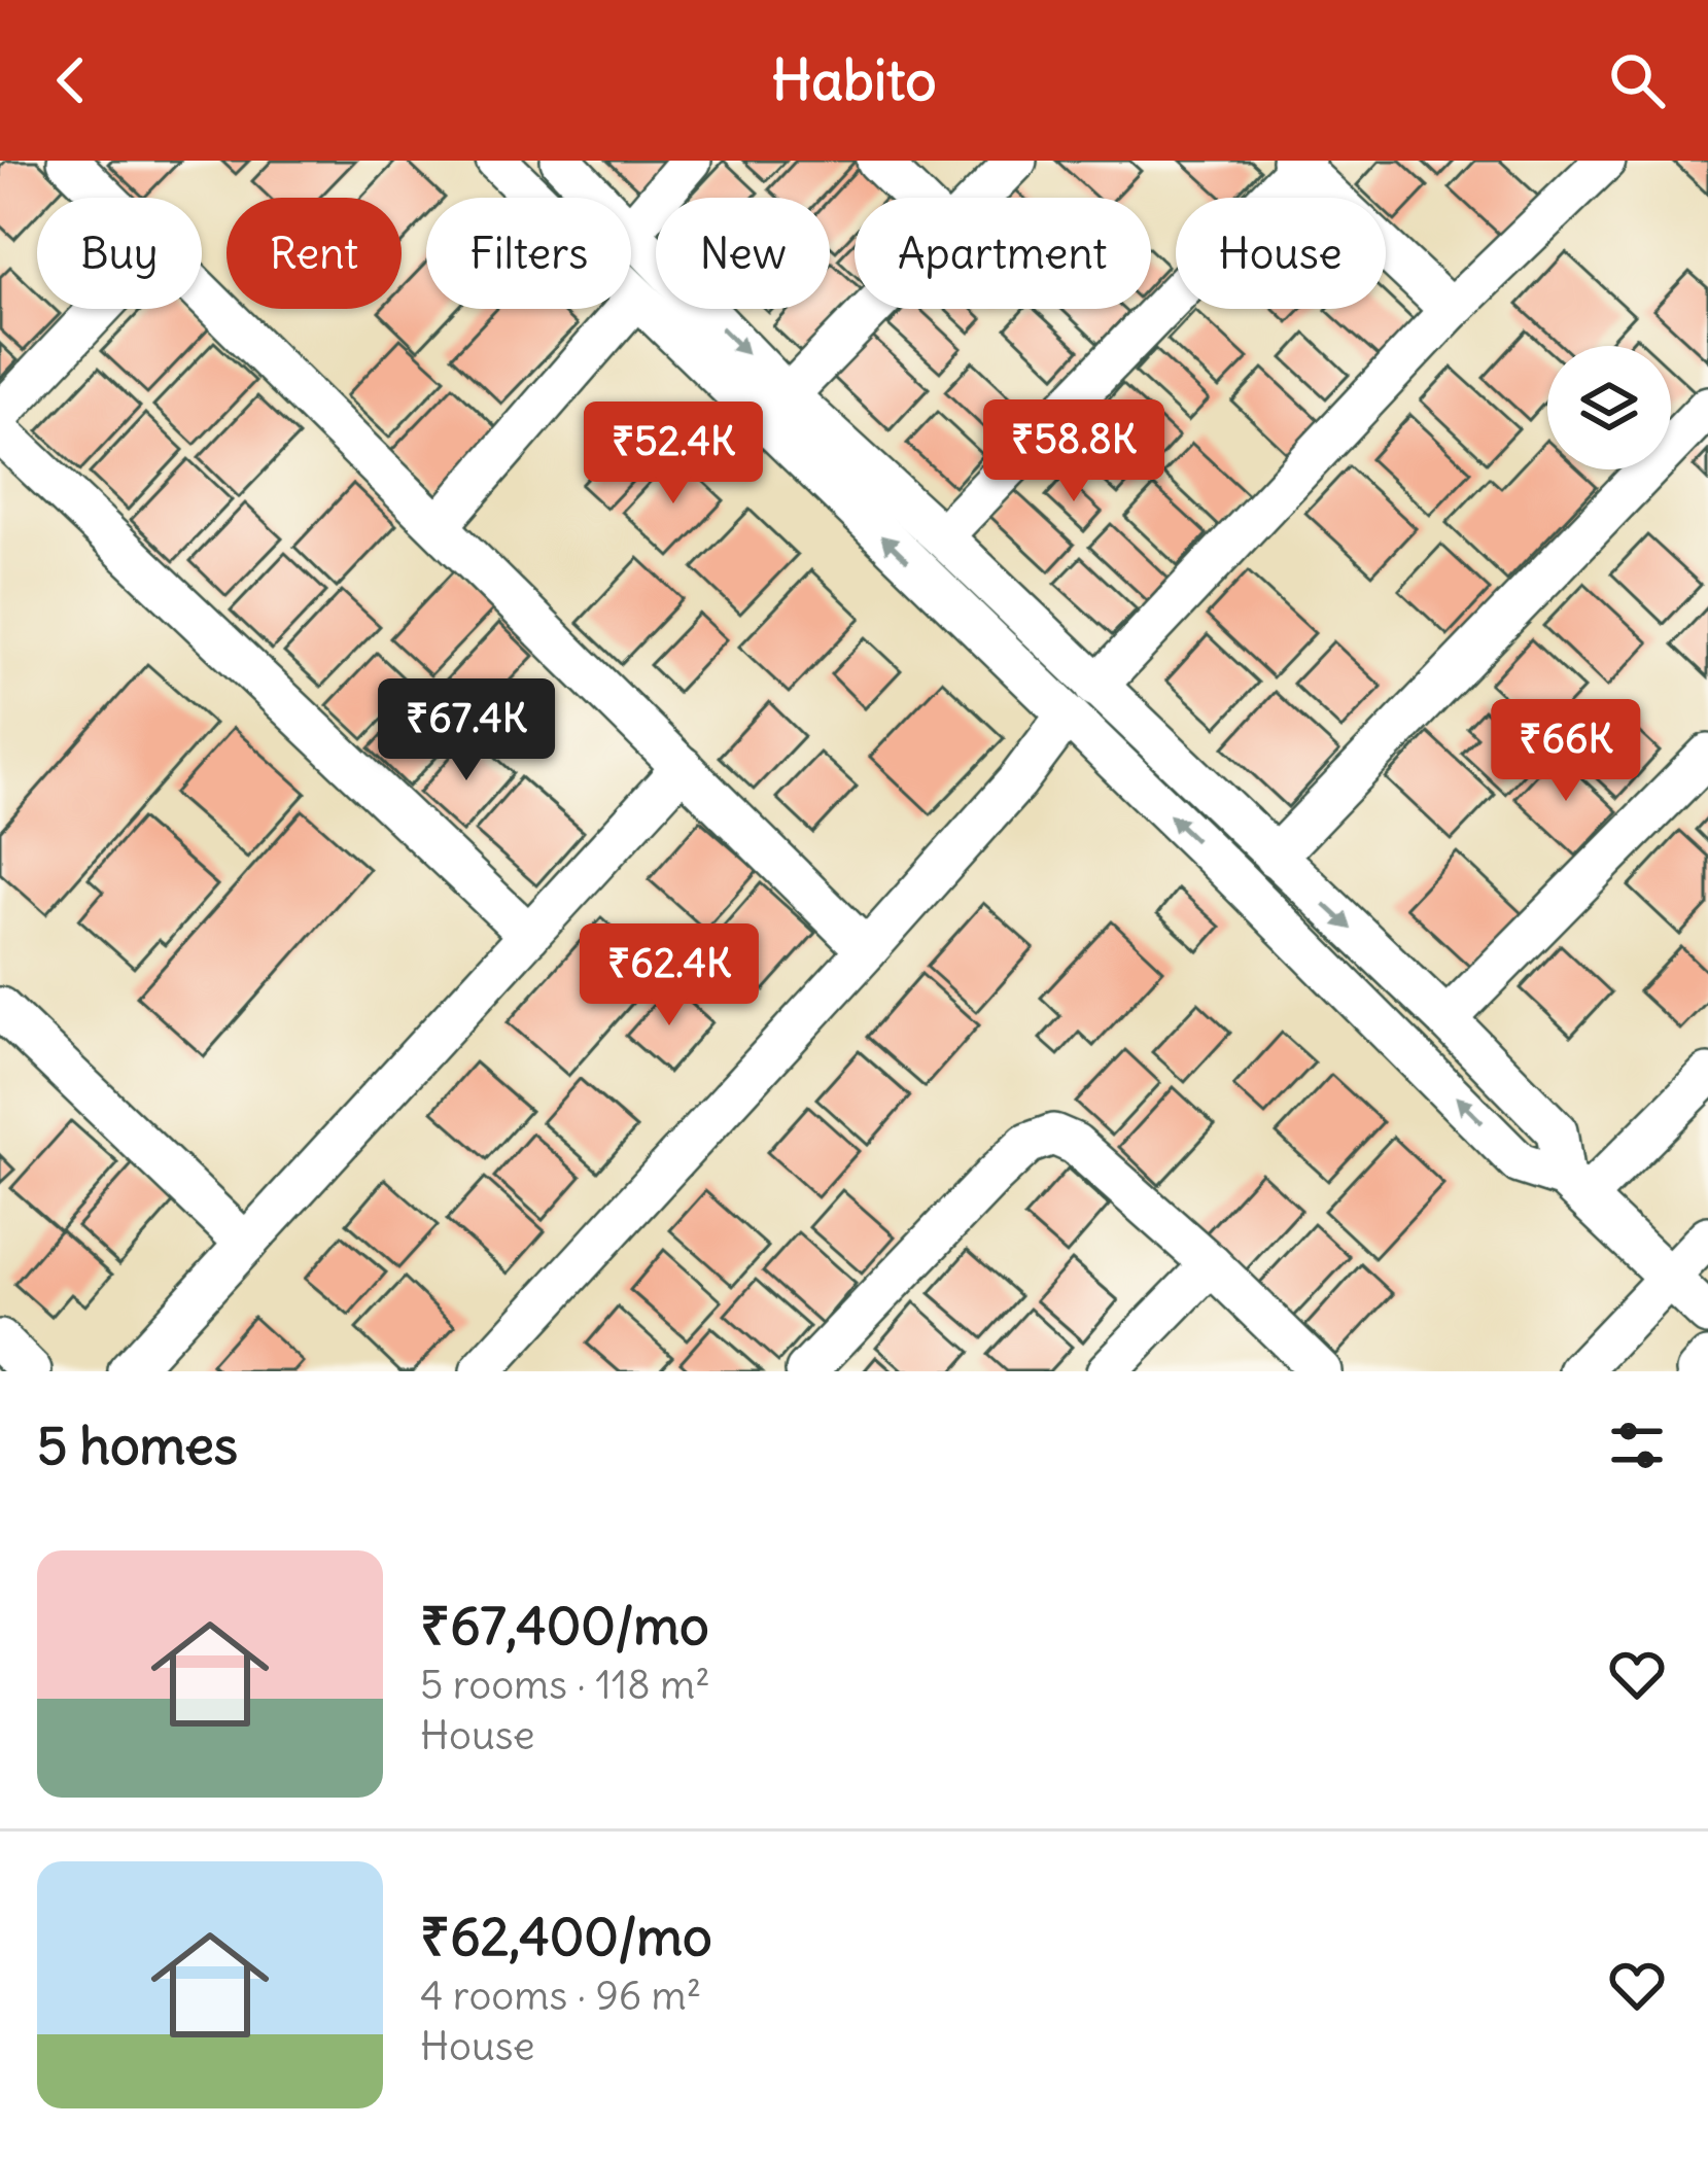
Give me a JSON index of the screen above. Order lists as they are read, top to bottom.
{
  "page": {
    "header": "Habito",
    "chip": [
      "Buy",
      "Rent",
      "Filters",
      "New",
      "Apartment",
      "House"
    ],
    "price": [
      "₹58.8K",
      "₹52.4K",
      "₹67.4K",
      "₹66K",
      "₹62.4K"
    ],
    "heading": "5 homes",
    "list": [
      {
        "name": "₹67,400/mo",
        "note": "5 rooms · 118 m² · House"
      },
      {
        "name": "₹62,400/mo",
        "note": "4 rooms · 96 m² · House"
      }
    ]
  }
}
